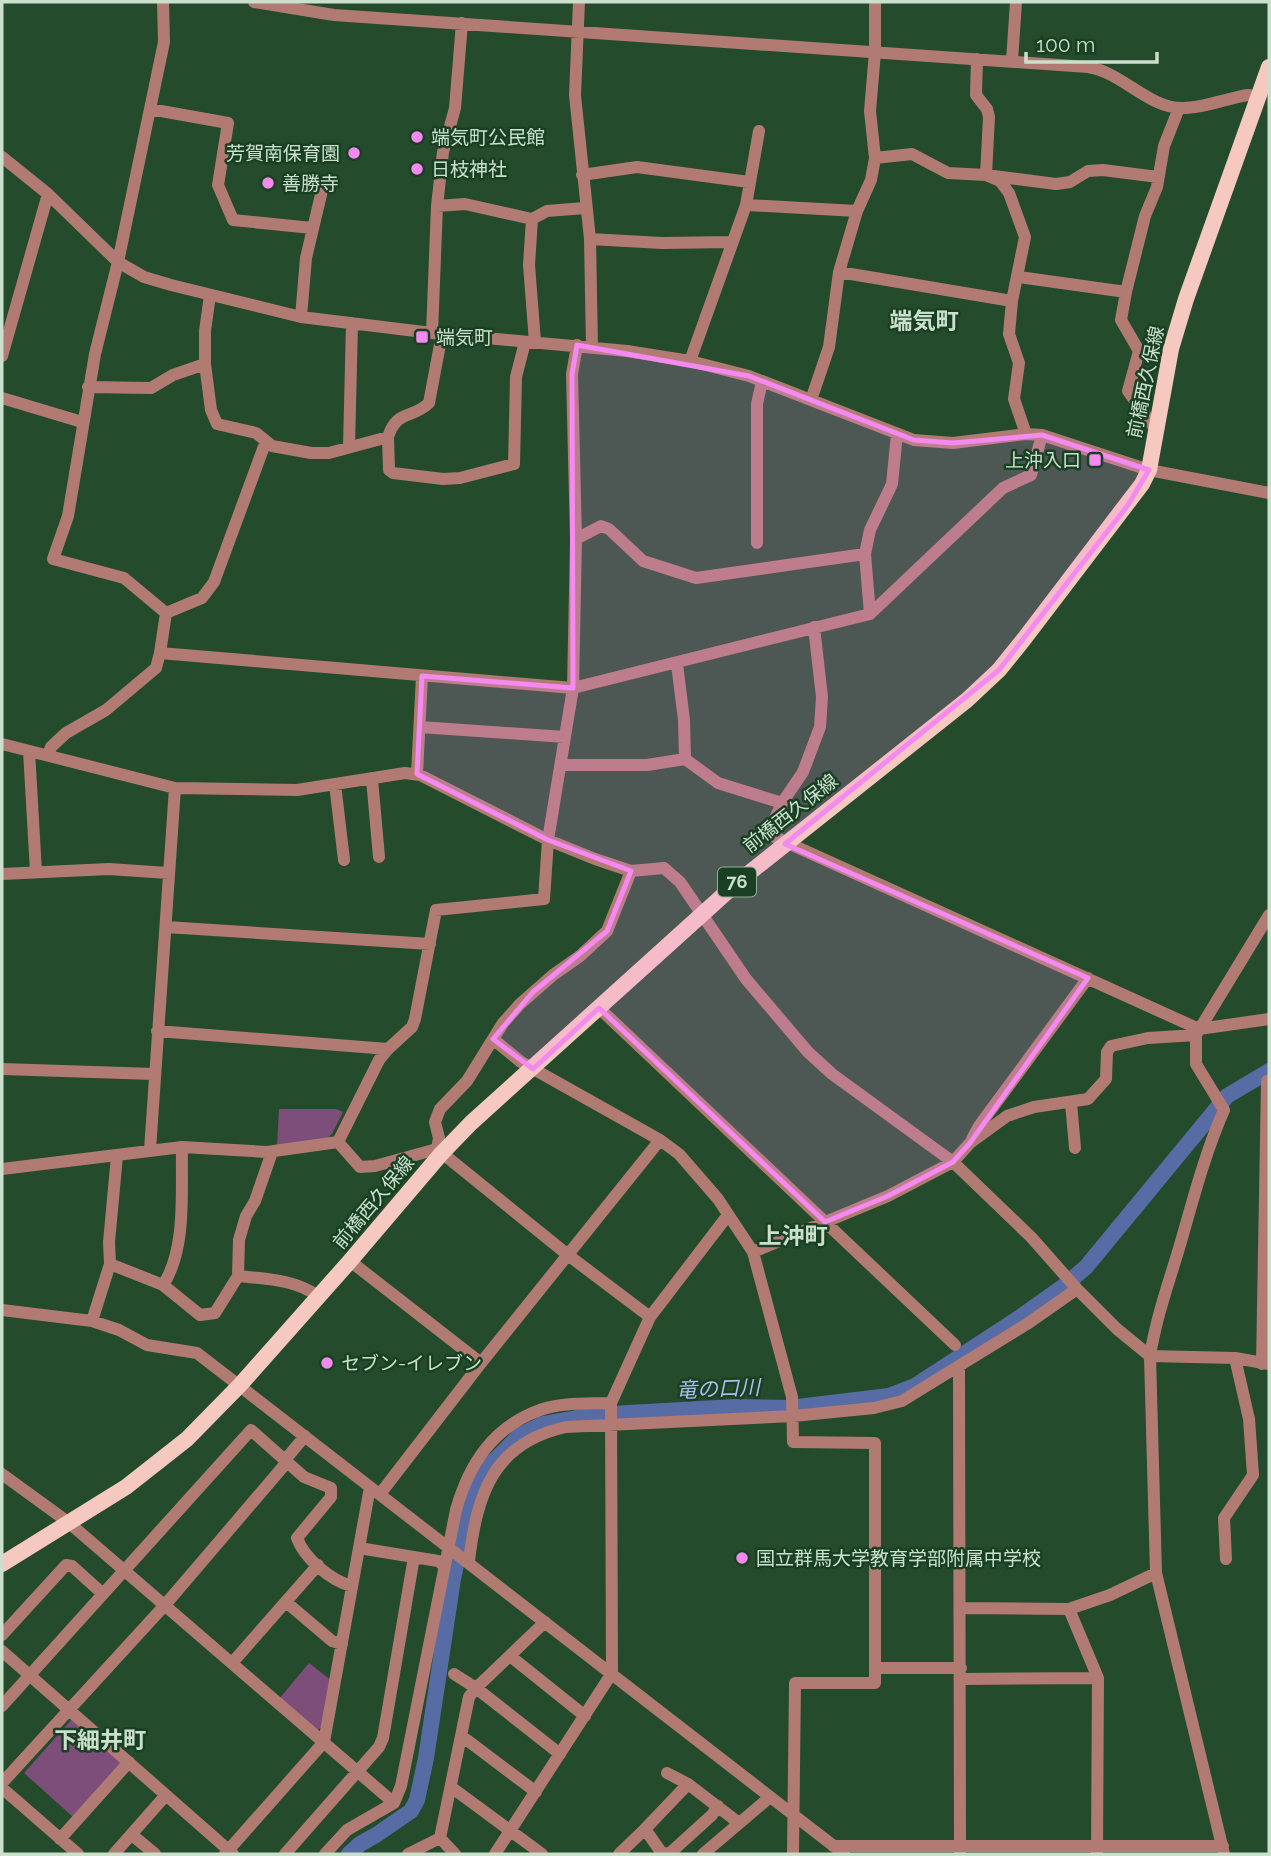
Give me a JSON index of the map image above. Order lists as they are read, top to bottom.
{
  "streets": {
    "main road": ["前橋西久保線", "76"]
  },
  "districts": ["端気町", "上沖町", "下細井町"],
  "water": ["竜の口川"],
  "places": {
    "other": [
      "端気町公民館",
      "芳賀南保育園",
      "日枝神社",
      "善勝寺",
      "セブン-イレブン",
      "国立群馬大学教育学部附属中学校"
    ],
    "transit": ["端気町", "上沖入口"]
  },
  "scale_bar": "100 m"
}
